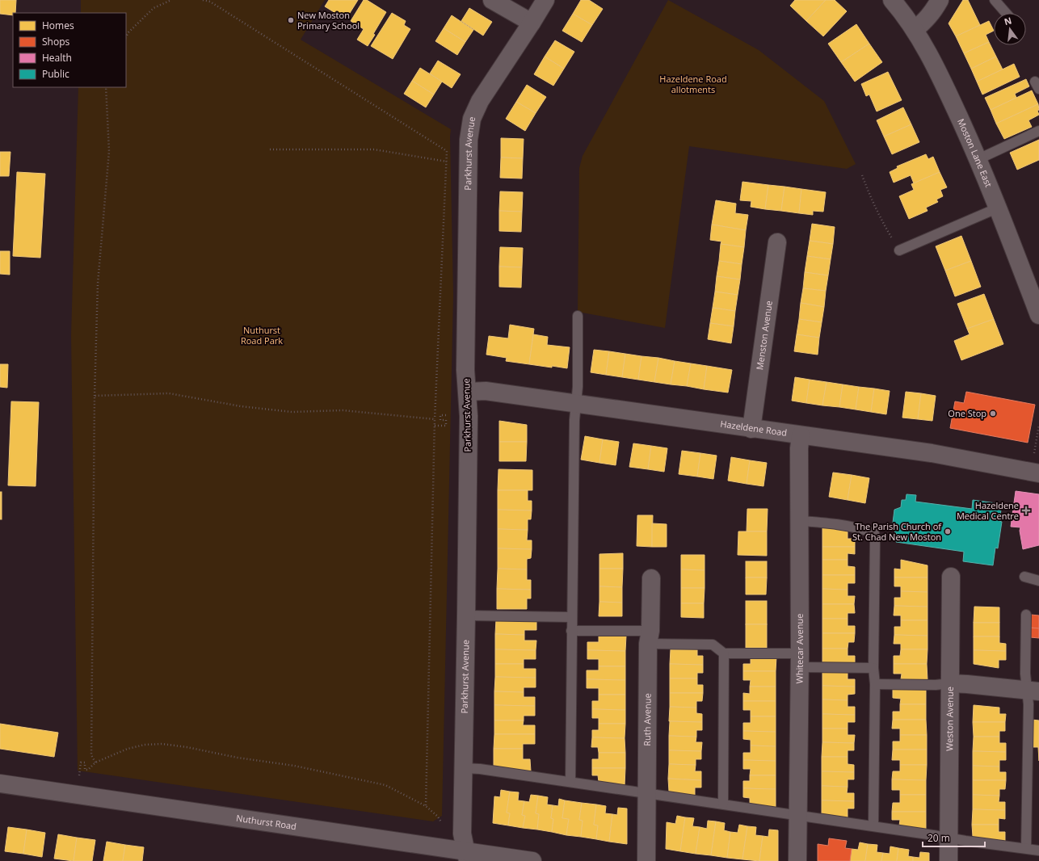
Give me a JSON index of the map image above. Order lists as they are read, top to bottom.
{
  "streets": {
    "street": [
      "Moston Lane East",
      "Parkhurst Avenue",
      "Menston Avenue",
      "Hazeldene Road",
      "Whitecar Avenue",
      "Weston Avenue",
      "Ruth Avenue",
      "Nuthurst Road"
    ]
  },
  "crossings": [
    ["Parkhurst Avenue", "Hazeldene Road"],
    ["Parkhurst Avenue", "Nuthurst Road"],
    ["Menston Avenue", "Hazeldene Road"],
    ["Hazeldene Road", "Whitecar Avenue"]
  ],
  "parks": ["Hazeldene Road allotments", "Nuthurst Road Park"],
  "places": {
    "other": ["New Moston Primary School", "One Stop", "The Parish Church of St. Chad New Moston"],
    "health": ["Hazeldene Medical Centre"]
  },
  "legend": [
    "Homes",
    "Shops",
    "Health",
    "Public"
  ],
  "scale_bar": "20 m",
  "north": "top"
}
